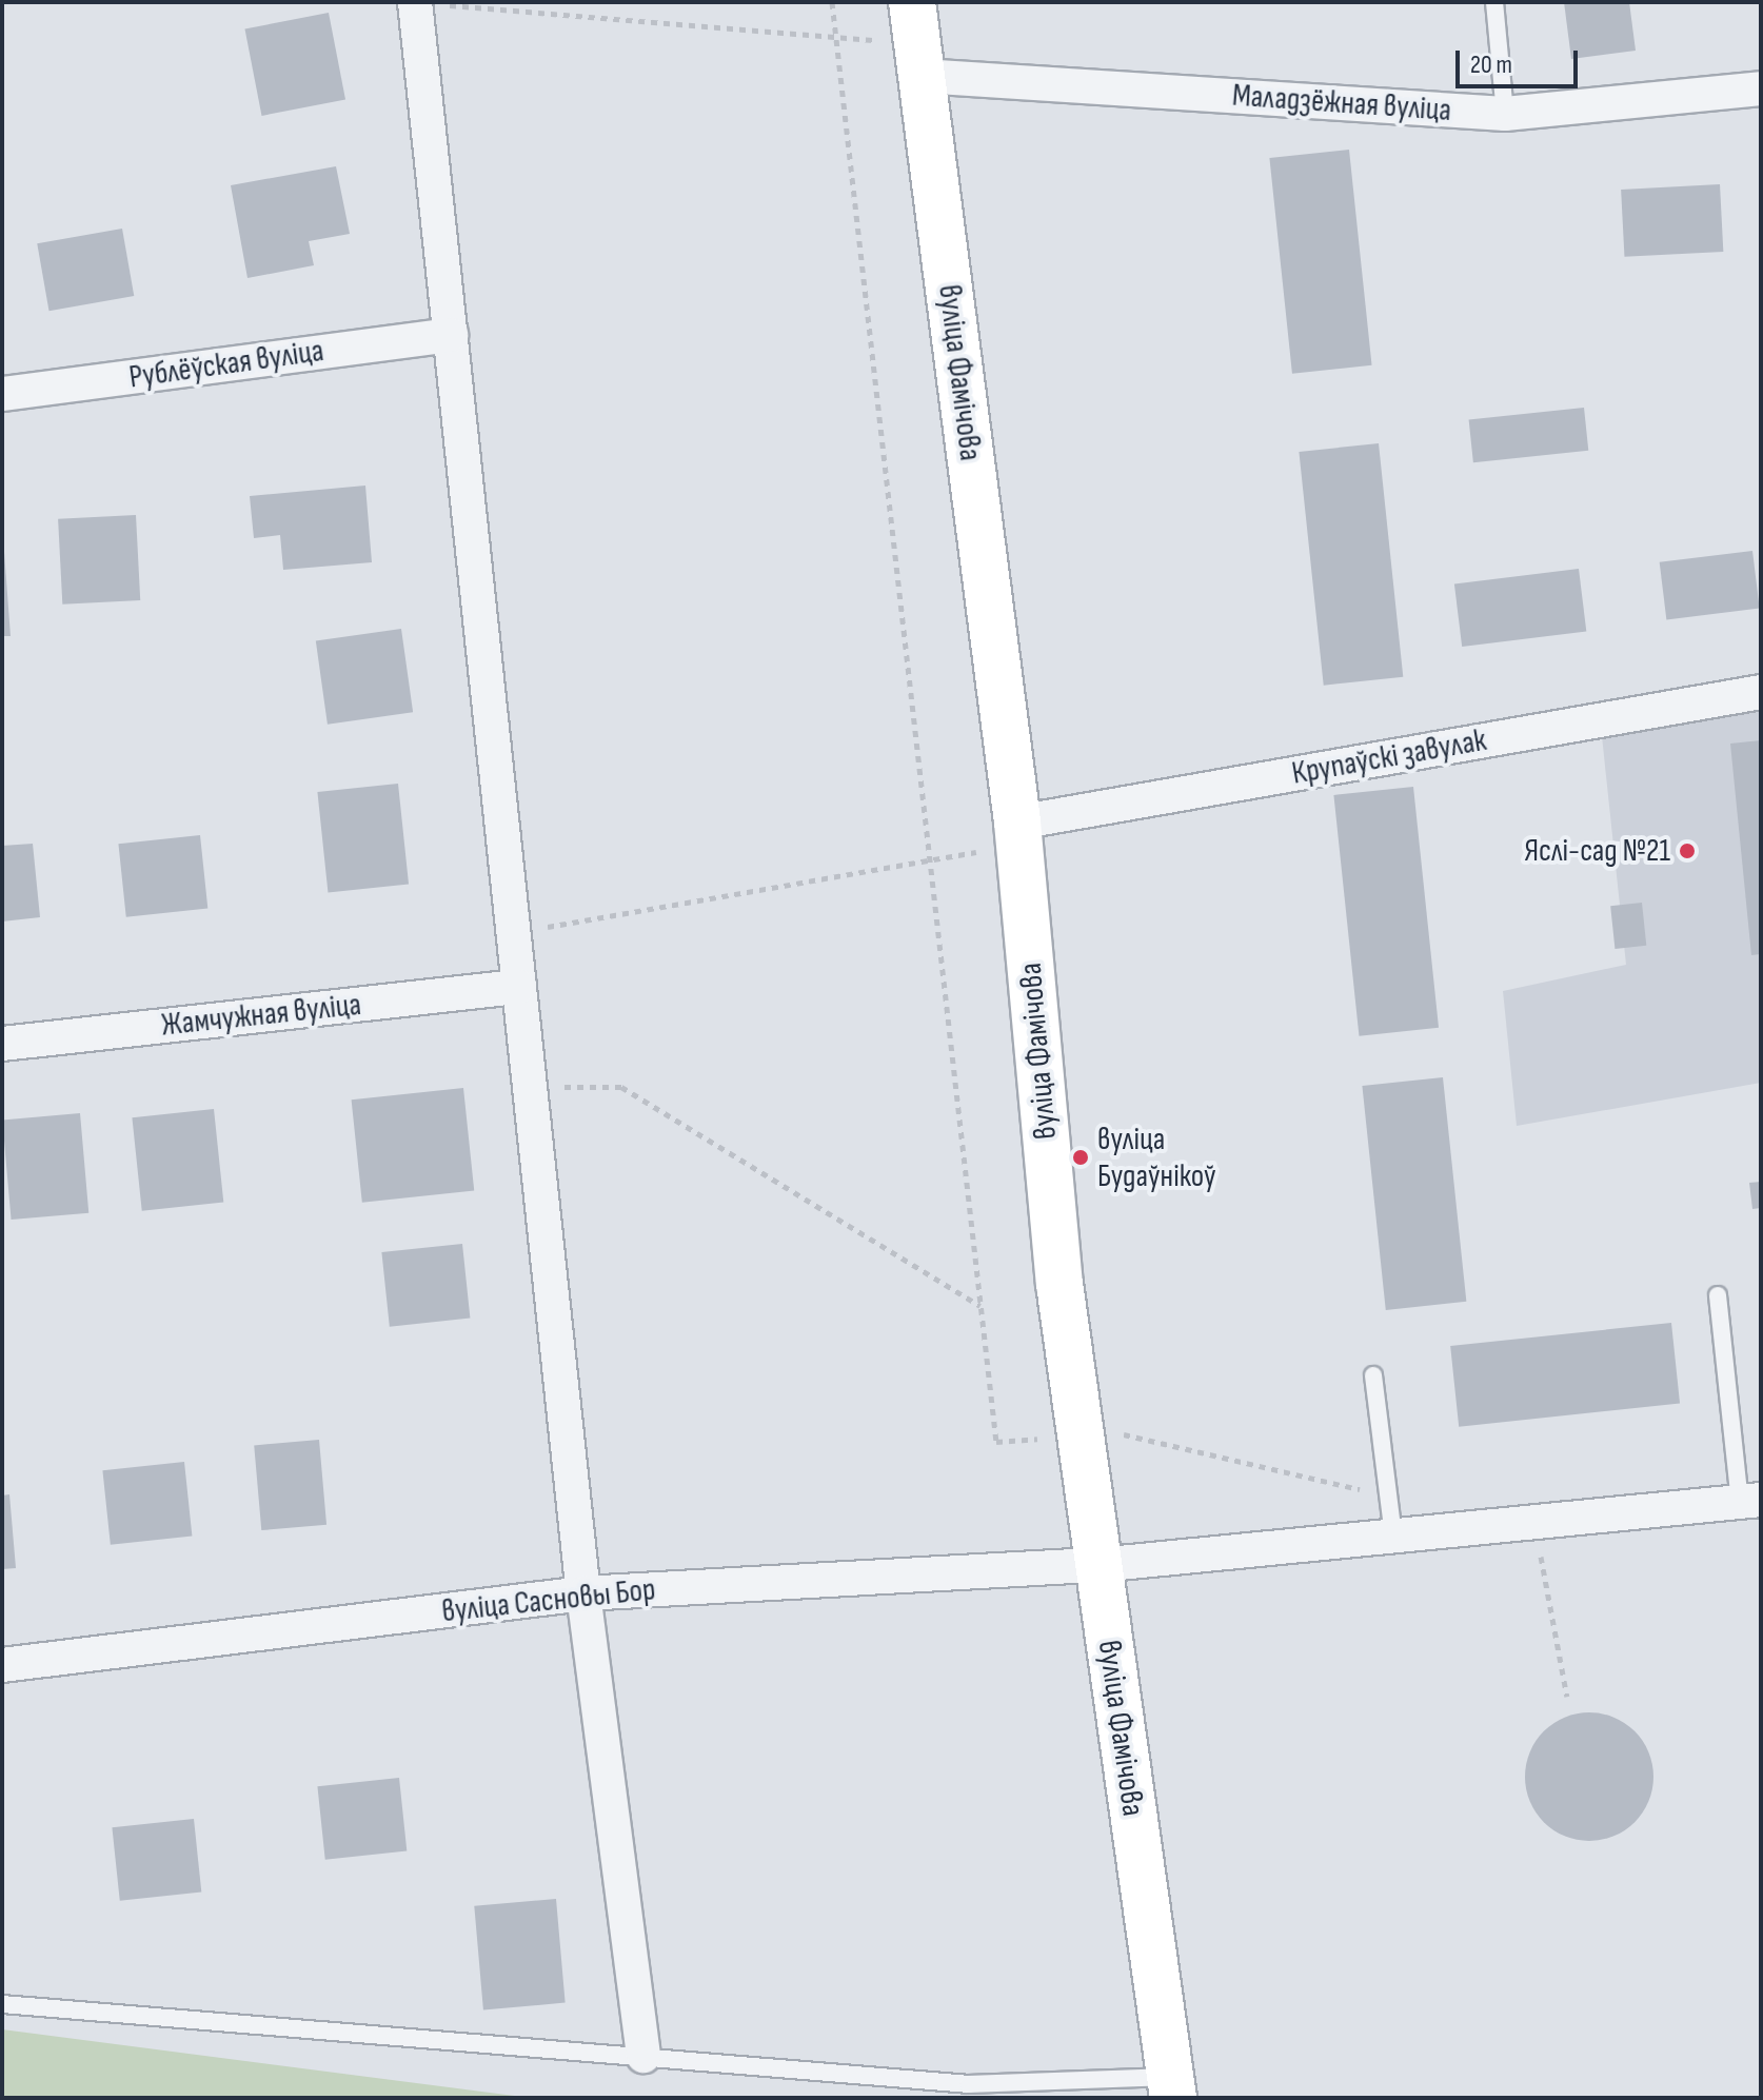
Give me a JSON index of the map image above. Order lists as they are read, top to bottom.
{
  "streets": {
    "main road": ["вуліца Фамічова"],
    "street": [
      "Маладзёжная вуліца",
      "Рублёўская вуліца",
      "Крупаўскі завулак",
      "Жамчужная вуліца",
      "вуліца Сасновы Бор"
    ]
  },
  "crossings": [
    ["Маладзёжная вуліца", "вуліца Фамічова"],
    ["вуліца Фамічова", "Крупаўскі завулак"],
    ["вуліца Фамічова", "вуліца Сасновы Бор"]
  ],
  "places": ["Яслі-сад №21", "вуліца Будаўнікоў"],
  "scale_bar": "20 m"
}
